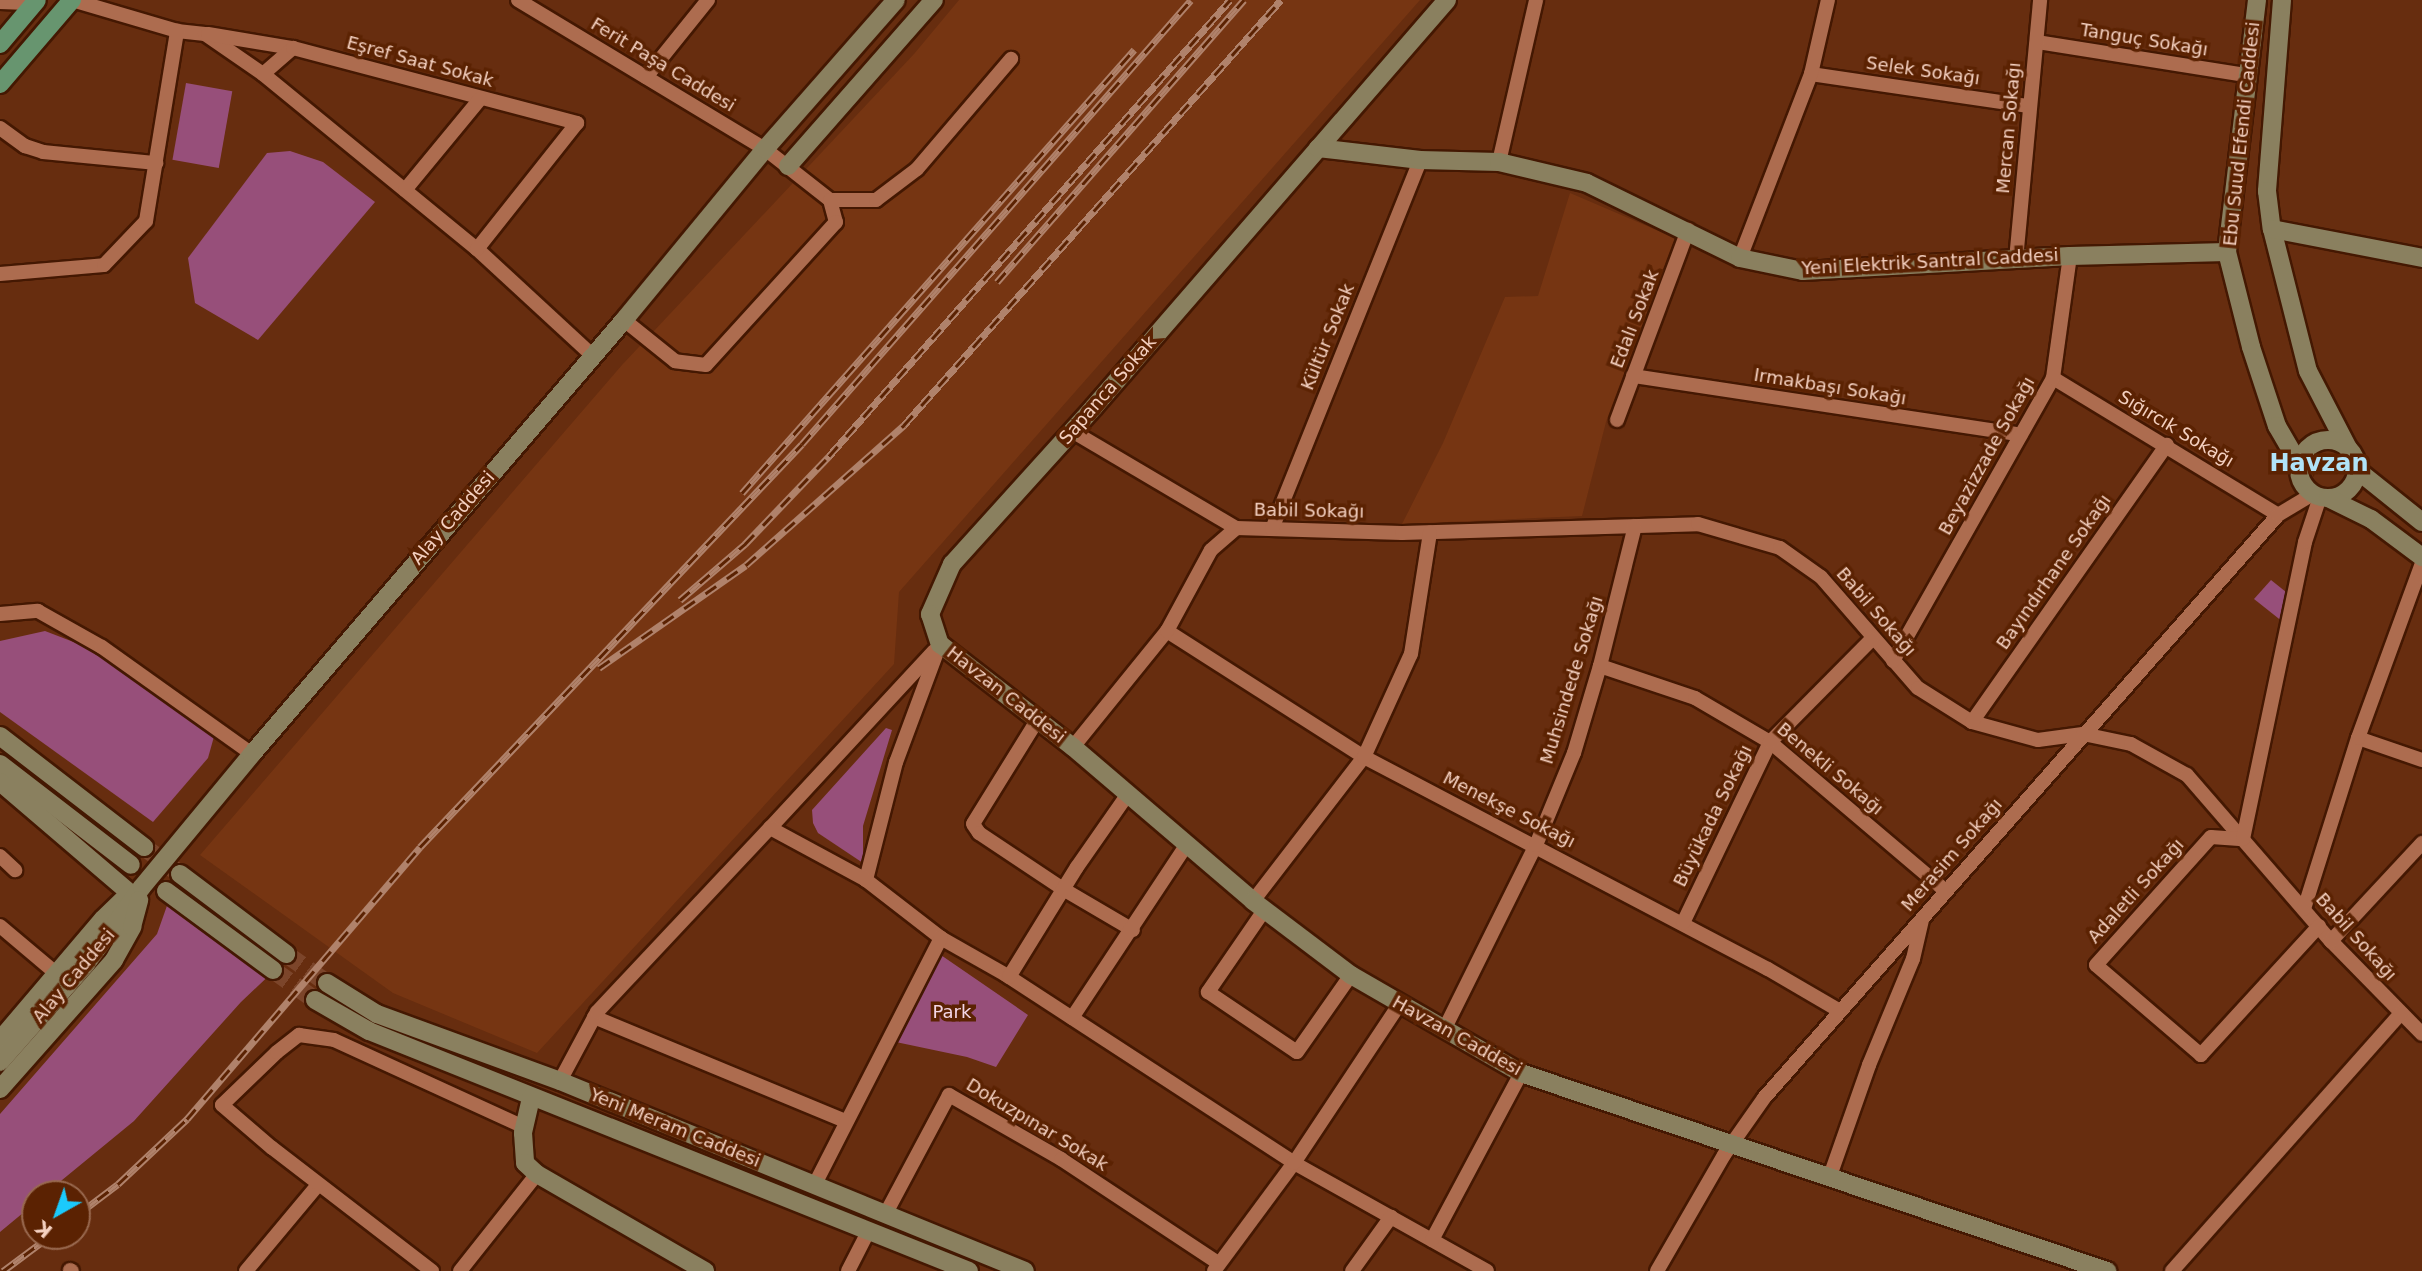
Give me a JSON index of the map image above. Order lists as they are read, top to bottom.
{
  "streets": {
    "street": [
      "Tanguç Sokağı",
      "Eşref Saat Sokak",
      "Ferit Paşa Caddesi",
      "Selek Sokağı",
      "Mercan Sokağı",
      "Ebu Suud Efendi Caddesi",
      "Yeni Elektrik Santral Caddesi",
      "Edalı Sokak",
      "Kültür Sokak",
      "Irmakbaşı Sokağı",
      "Sapanca Sokak",
      "Sığırcık Sokağı",
      "Beyazizzade Sokağı",
      "Babil Sokağı",
      "Alay Caddesi",
      "Bayındırhane Sokağı",
      "Muhsindede Sokağı",
      "Havzan Caddesi",
      "Benekli Sokağı",
      "Menekşe Sokağı",
      "Büyükada Sokağı",
      "Merasim Sokağı",
      "Adaletli Sokağı",
      "Dokuzpınar Sokak",
      "Yeni Meram Caddesi"
    ]
  },
  "crossings": [
    ["Tanguç Sokağı", "Mercan Sokağı"],
    ["Tanguç Sokağı", "Ebu Suud Efendi Caddesi"],
    ["Ferit Paşa Caddesi", "Alay Caddesi"],
    ["Selek Sokağı", "Mercan Sokağı"],
    ["Mercan Sokağı", "Yeni Elektrik Santral Caddesi"],
    ["Ebu Suud Efendi Caddesi", "Yeni Elektrik Santral Caddesi"],
    ["Ebu Suud Efendi Caddesi", "Merasim Sokağı"],
    ["Yeni Elektrik Santral Caddesi", "Edalı Sokak"],
    ["Yeni Elektrik Santral Caddesi", "Kültür Sokak"],
    ["Yeni Elektrik Santral Caddesi", "Sapanca Sokak"],
    ["Yeni Elektrik Santral Caddesi", "Beyazizzade Sokağı"],
    ["Edalı Sokak", "Irmakbaşı Sokağı"],
    ["Kültür Sokak", "Babil Sokağı"],
    ["Irmakbaşı Sokağı", "Beyazizzade Sokağı"],
    ["Sapanca Sokak", "Babil Sokağı"],
    ["Sapanca Sokak", "Havzan Caddesi"],
    ["Sığırcık Sokağı", "Beyazizzade Sokağı"],
    ["Sığırcık Sokağı", "Bayındırhane Sokağı"],
    ["Sığırcık Sokağı", "Merasim Sokağı"],
    ["Beyazizzade Sokağı", "Babil Sokağı"],
    ["Babil Sokağı", "Bayındırhane Sokağı"],
    ["Babil Sokağı", "Muhsindede Sokağı"],
    ["Babil Sokağı", "Büyükada Sokağı"],
    ["Babil Sokağı", "Merasim Sokağı"],
    ["Babil Sokağı", "Adaletli Sokağı"],
    ["Muhsindede Sokağı", "Havzan Caddesi"],
    ["Muhsindede Sokağı", "Benekli Sokağı"],
    ["Muhsindede Sokağı", "Menekşe Sokağı"],
    ["Havzan Caddesi", "Merasim Sokağı"],
    ["Benekli Sokağı", "Büyükada Sokağı"],
    ["Benekli Sokağı", "Merasim Sokağı"],
    ["Menekşe Sokağı", "Büyükada Sokağı"],
    ["Menekşe Sokağı", "Merasim Sokağı"],
    ["Dokuzpınar Sokak", "Yeni Meram Caddesi"]
  ],
  "districts": ["Havzan"],
  "parks": ["Park"],
  "north": "bottom left"
}
